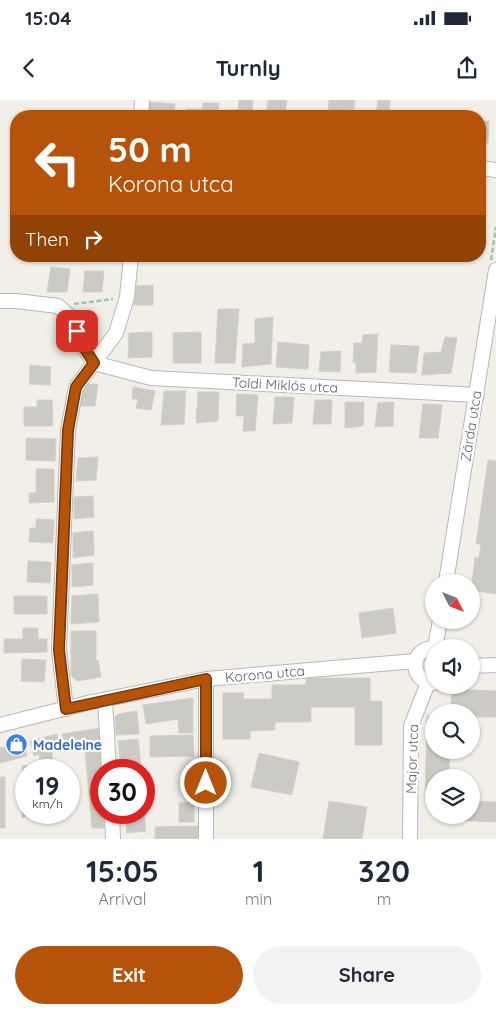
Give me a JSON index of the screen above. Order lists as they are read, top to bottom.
{
  "streets": {
    "street": [
      "Toldi Miklós utca",
      "Zárda utca",
      "Korona utca",
      "Major utca"
    ]
  },
  "crossings": [
    ["Toldi Miklós utca", "Zárda utca"]
  ],
  "places": {
    "shop": ["Madeleine"]
  },
  "north": "bottom right",
  "page": {
    "status": "15:04",
    "header": "Turnly",
    "turn": ["50 m", "Korona utca"],
    "then": "Then",
    "speed": "19 km/h",
    "limit": "30",
    "eta": [
      "15:05",
      "Arrival",
      "1",
      "min",
      "320",
      "m"
    ],
    "buttons": ["Exit", "Share"]
  }
}
